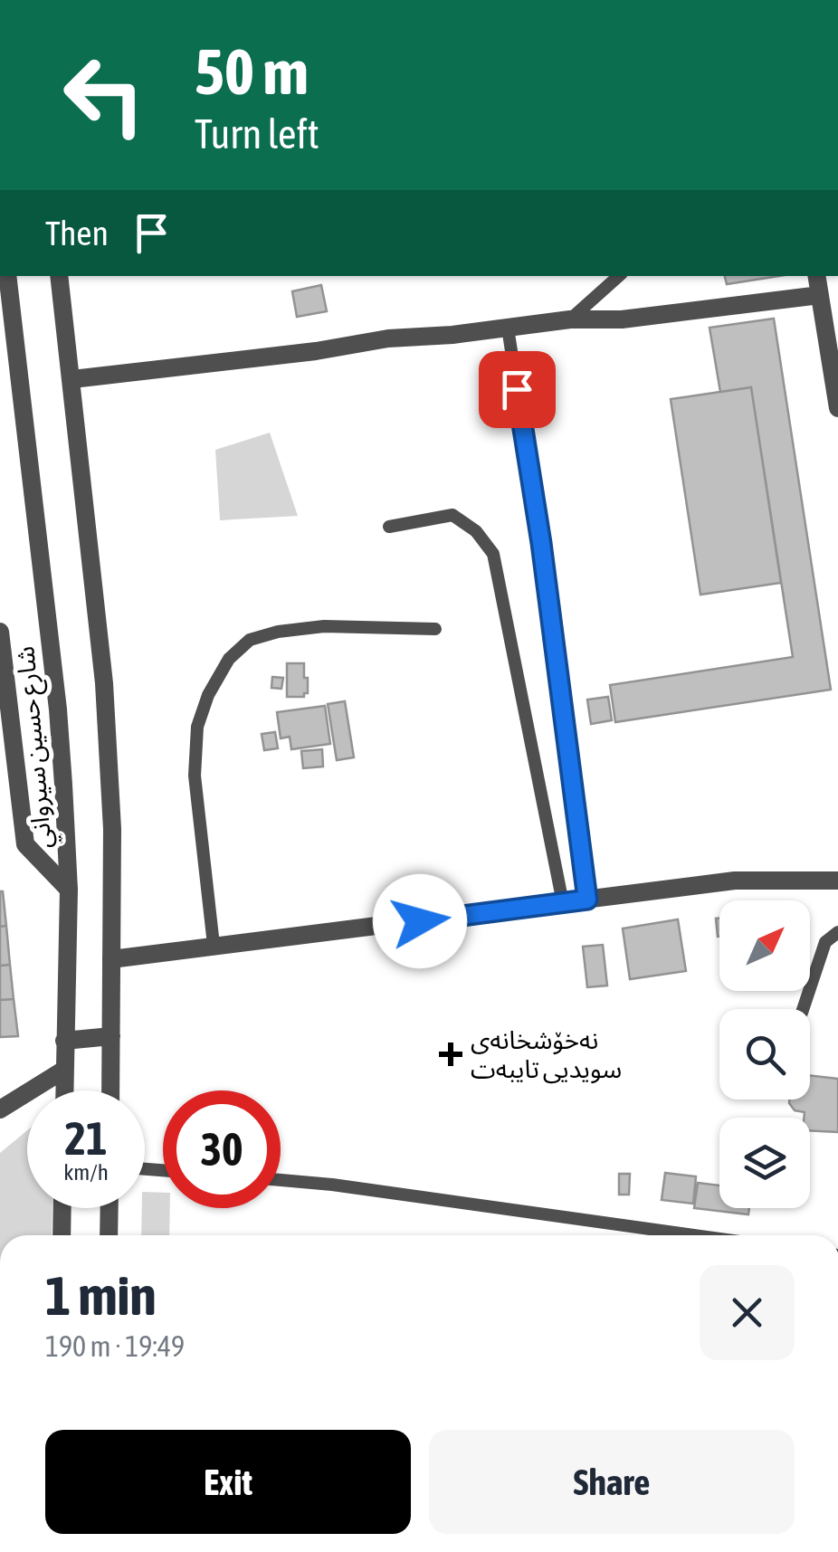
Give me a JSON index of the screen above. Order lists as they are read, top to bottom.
{
  "streets": {
    "street": ["شارع حسين سيرواني"]
  },
  "places": {
    "health": ["نەخۆشخانەی سویدیی تایبەت"]
  },
  "north": "top right",
  "page": {
    "turn": ["50 m", "Turn left"],
    "then": "Then",
    "speed": "21 km/h",
    "limit": "30",
    "heading": ["1 min", "190 m · 19:49"],
    "buttons": ["Exit", "Share"]
  }
}
